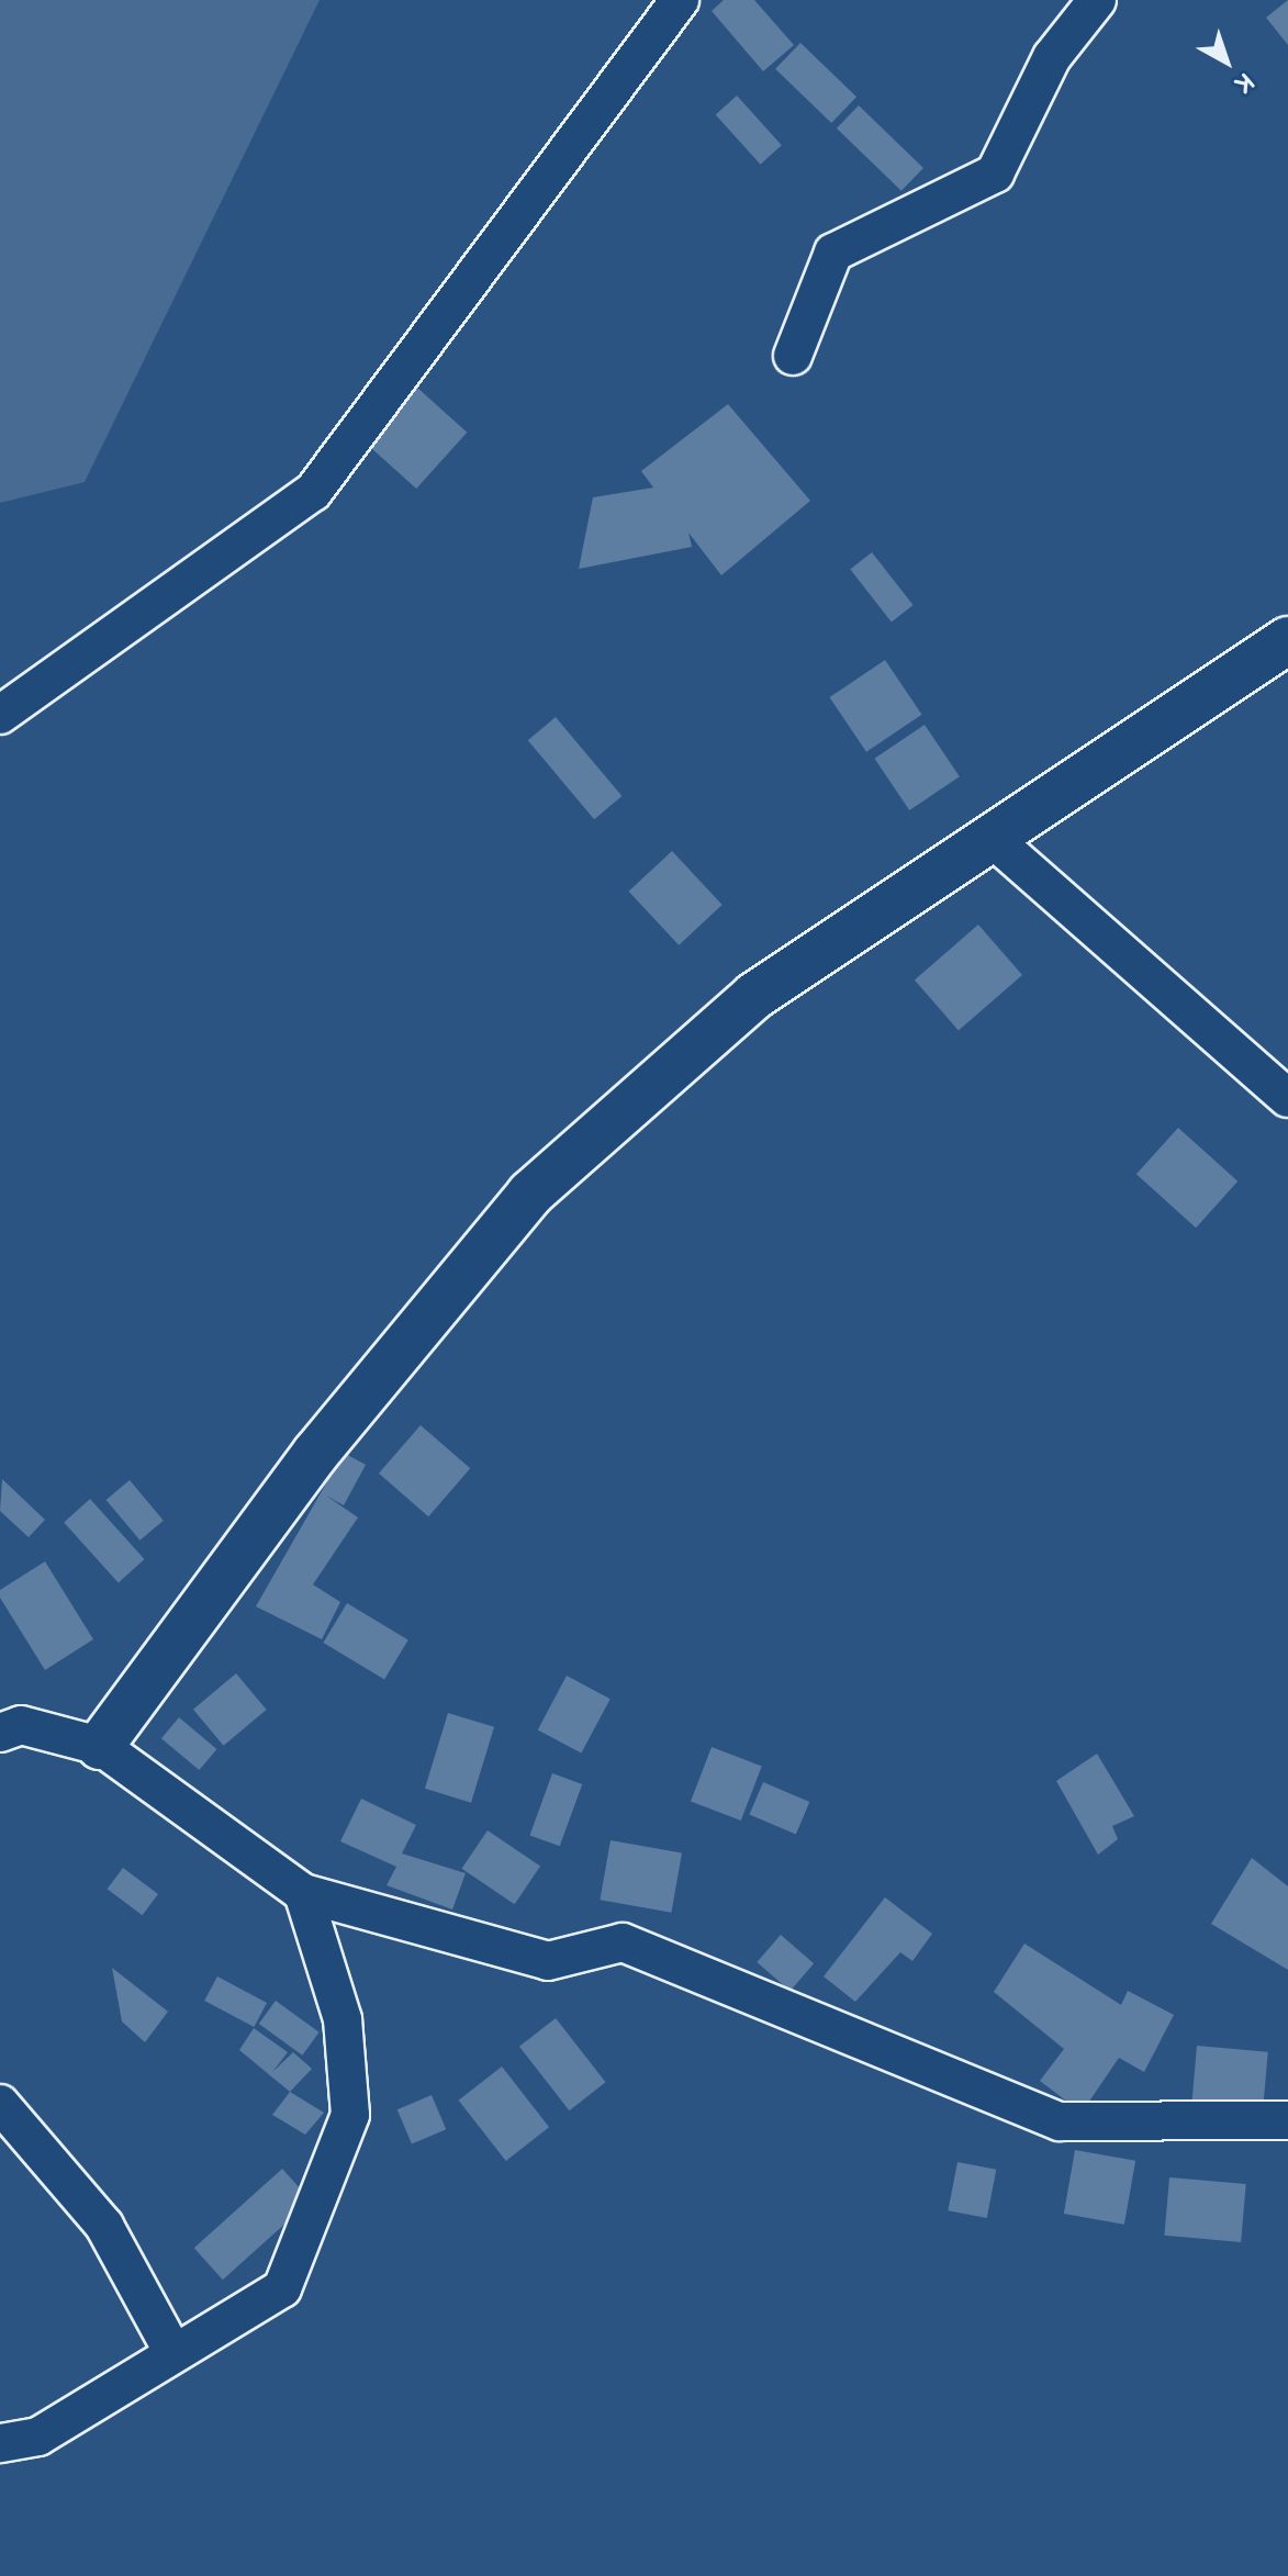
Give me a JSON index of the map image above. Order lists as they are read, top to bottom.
{
  "north": "bottom right"
}
